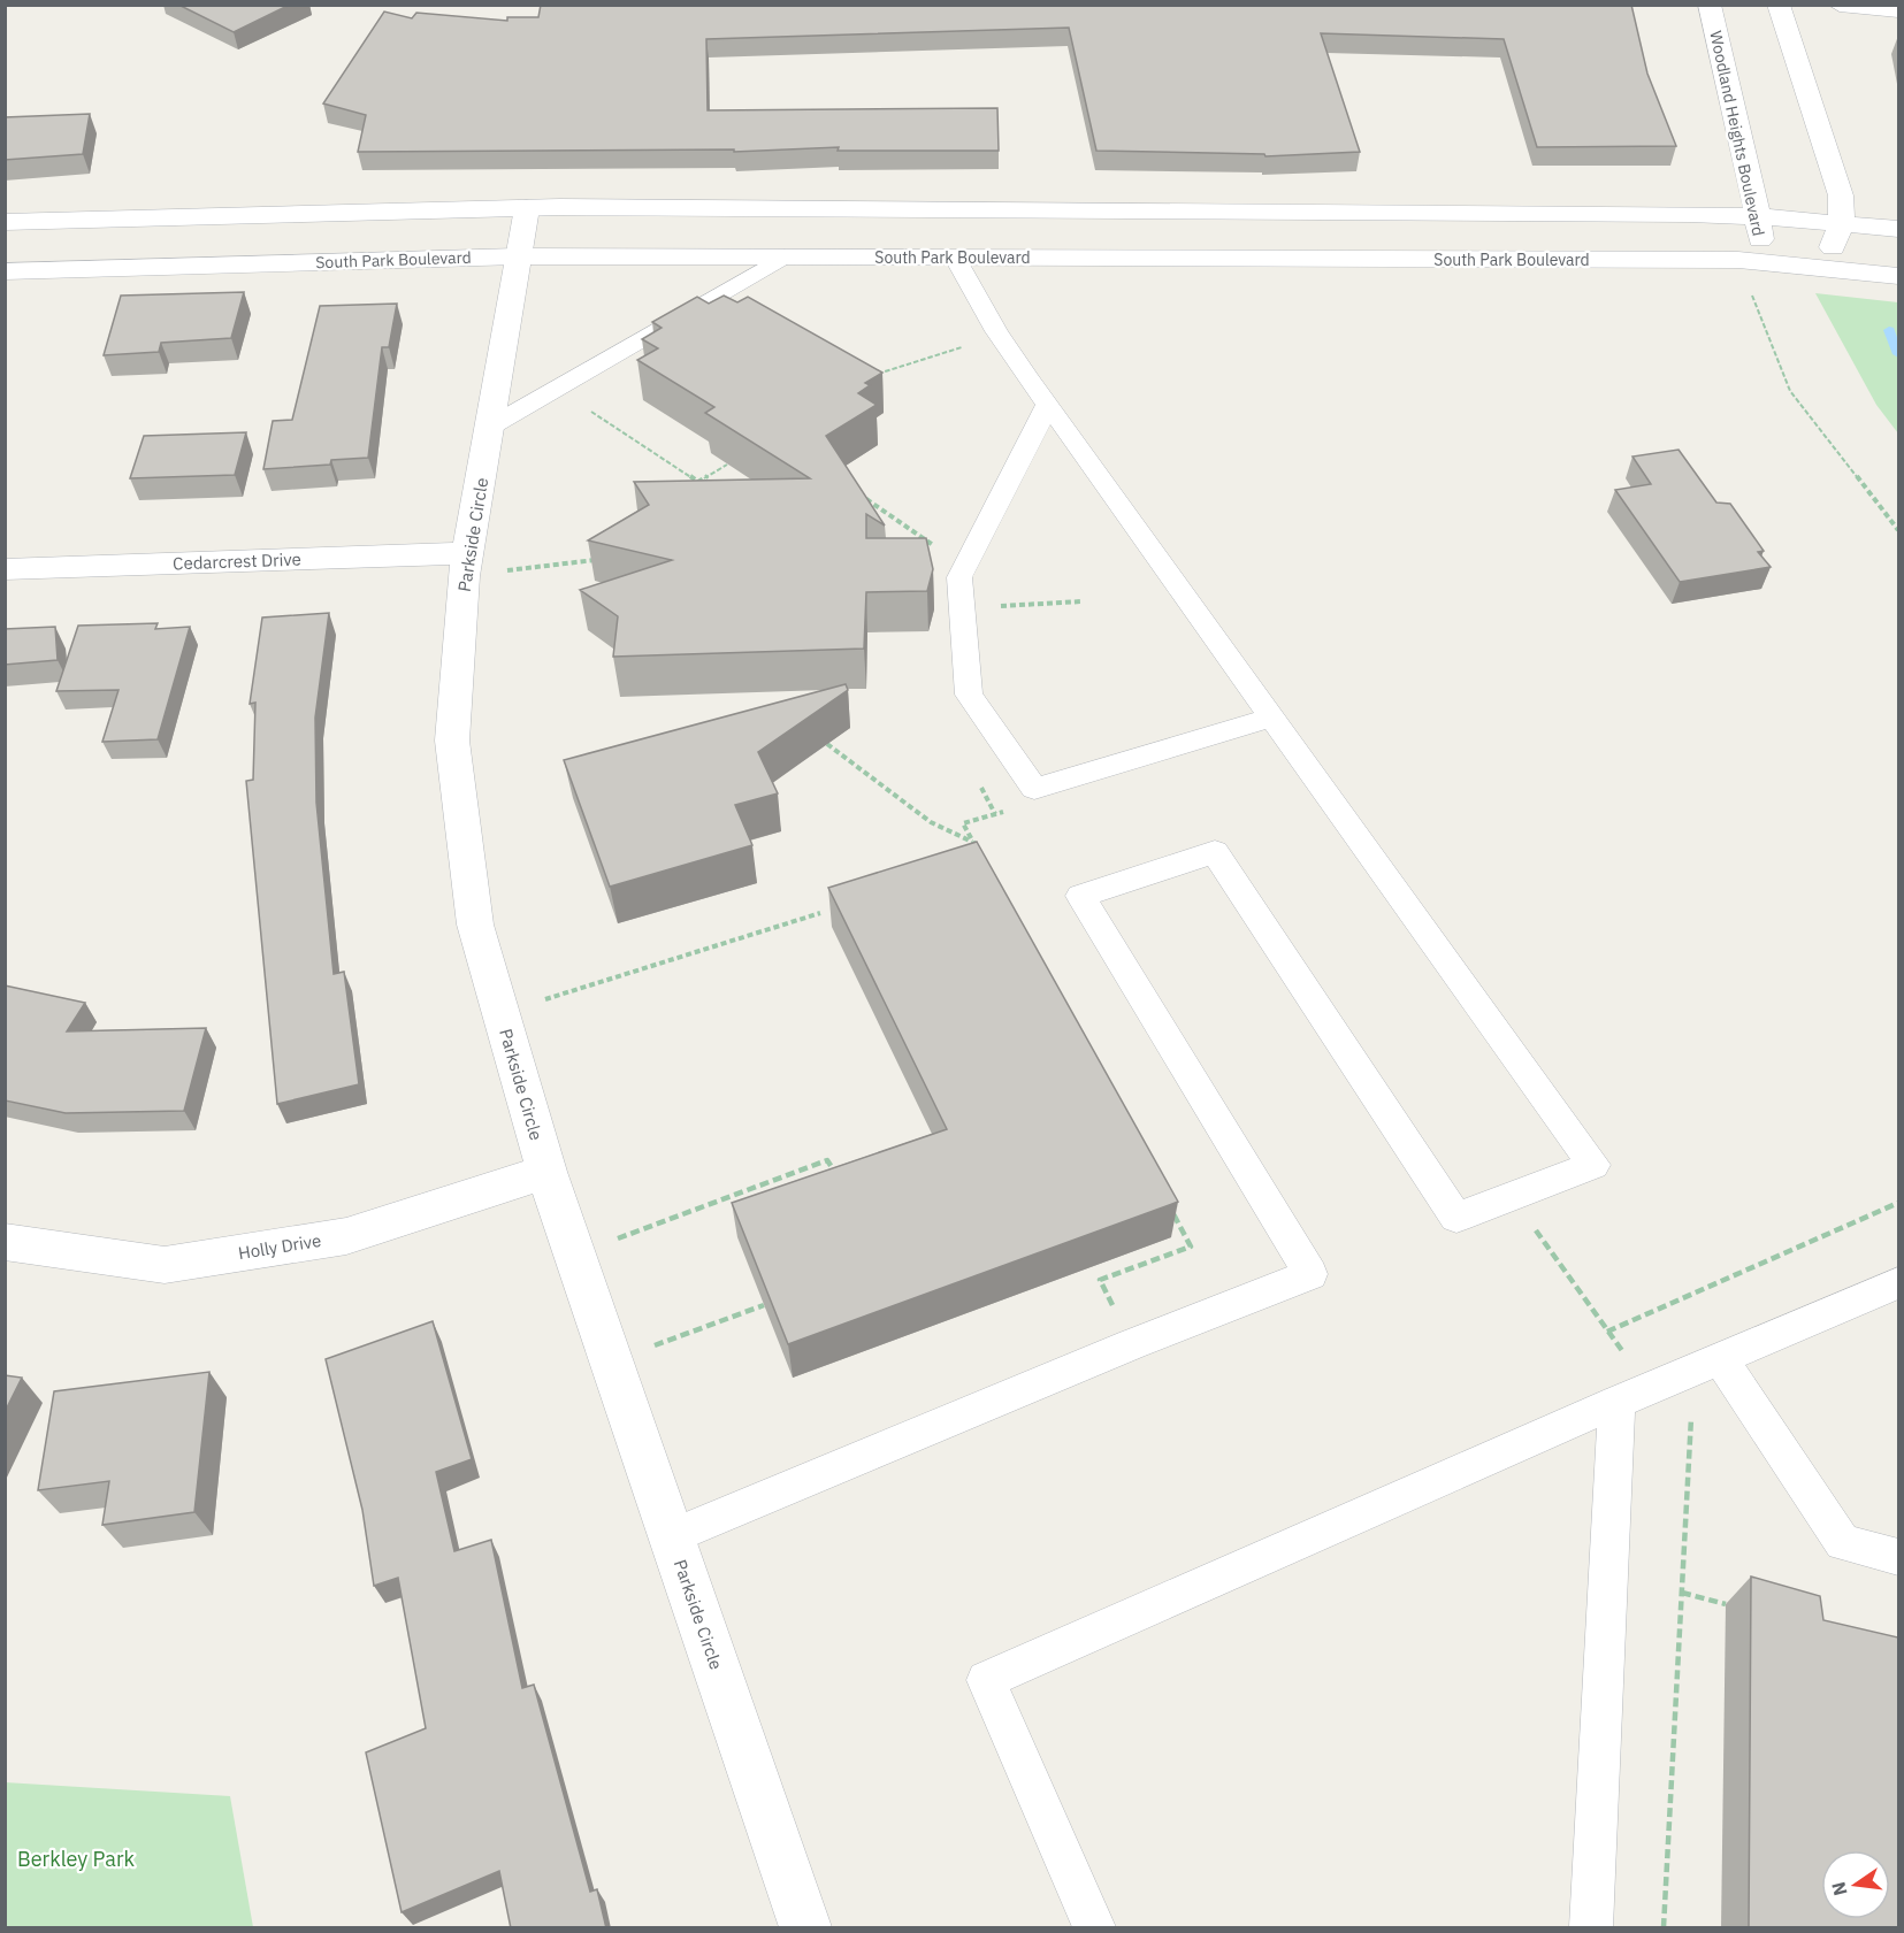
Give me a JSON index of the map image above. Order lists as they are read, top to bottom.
{
  "streets": {
    "street": [
      "Woodland Heights Boulevard",
      "South Park Boulevard",
      "Parkside Circle",
      "Cedarcrest Drive",
      "Holly Drive"
    ]
  },
  "crossings": [
    ["Woodland Heights Boulevard", "South Park Boulevard"],
    ["South Park Boulevard", "Parkside Circle"],
    ["Parkside Circle", "Cedarcrest Drive"],
    ["Parkside Circle", "Holly Drive"]
  ],
  "parks": ["Berkley Park"],
  "north": "left"
}
